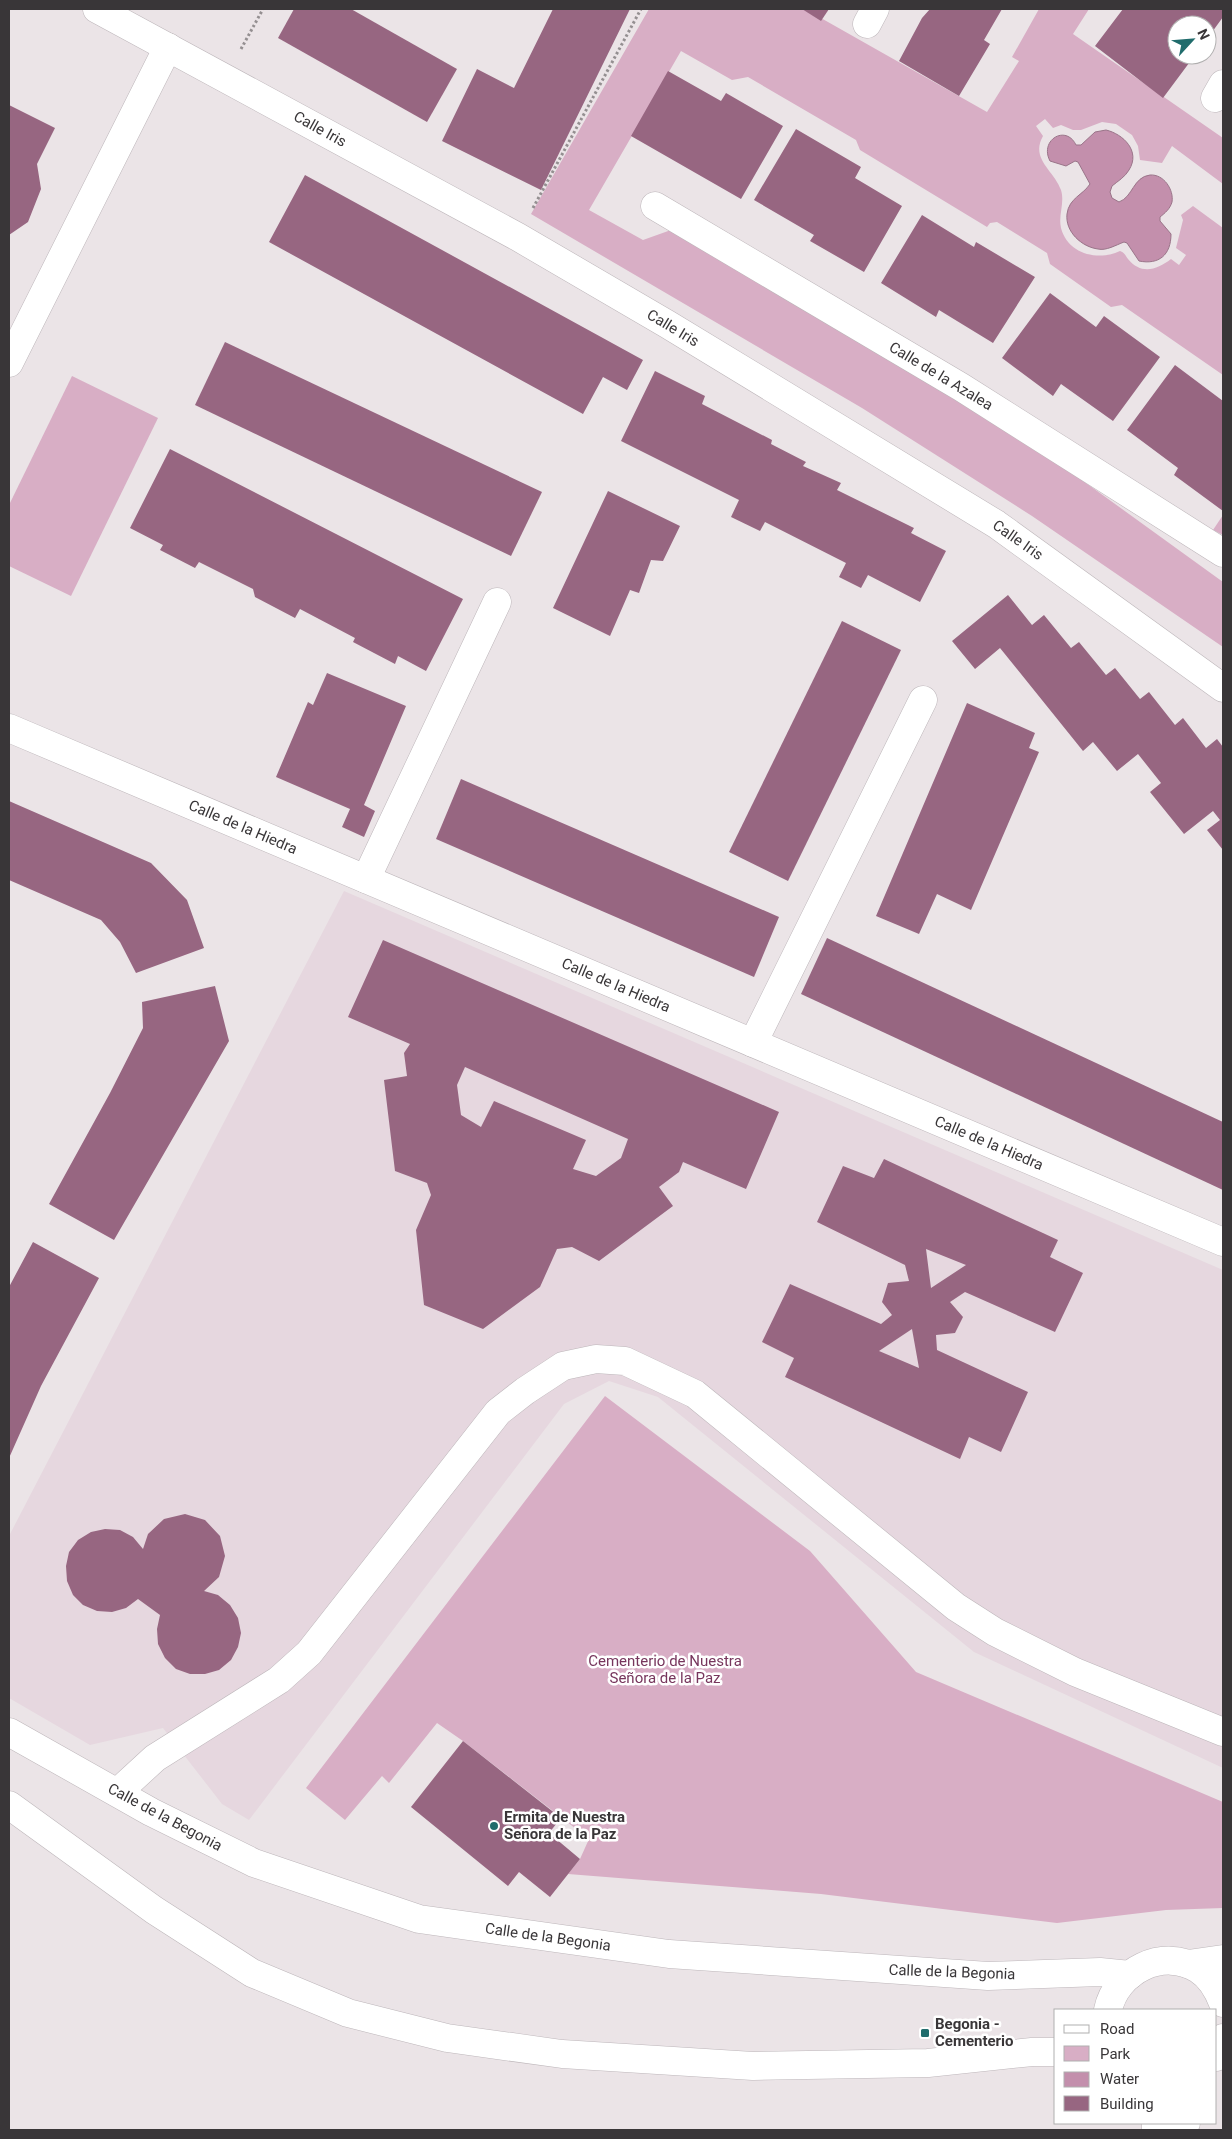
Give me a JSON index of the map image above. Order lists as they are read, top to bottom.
{
  "streets": {
    "street": [
      "Calle Iris",
      "Calle de la Azalea",
      "Calle de la Hiedra",
      "Calle de la Begonia"
    ]
  },
  "parks": ["Cementerio de Nuestra Señora de la Paz"],
  "places": {
    "other": ["Ermita de Nuestra Señora de la Paz"],
    "transit": ["Begonia - Cementerio"]
  },
  "legend": [
    "Road",
    "Park",
    "Water",
    "Building"
  ],
  "north": "top right"
}
